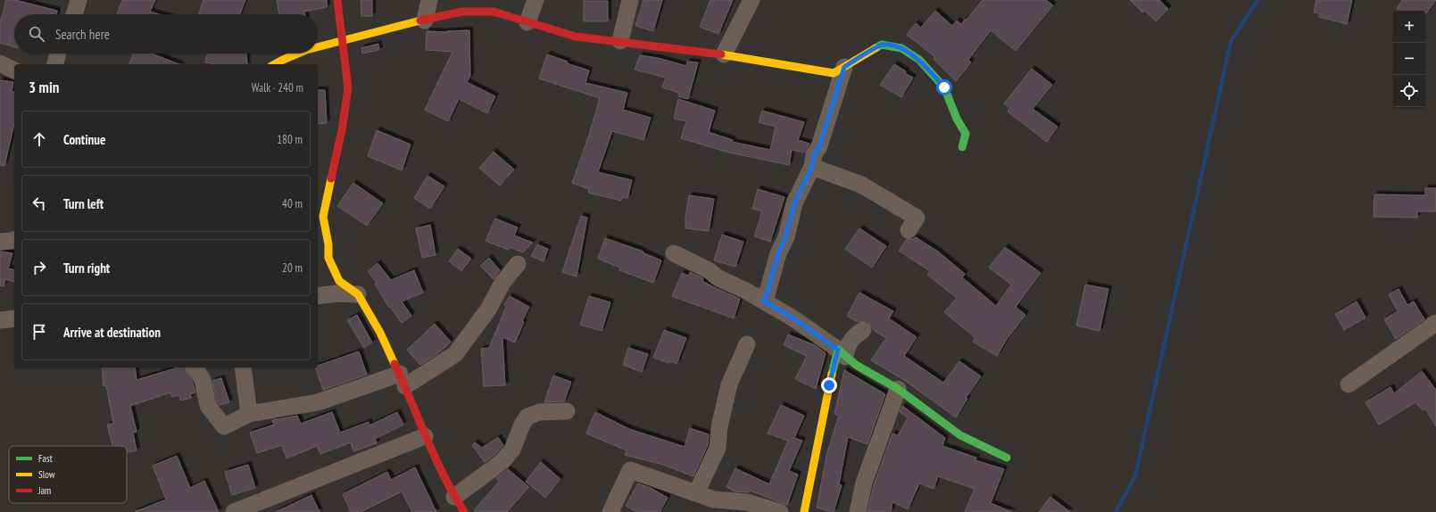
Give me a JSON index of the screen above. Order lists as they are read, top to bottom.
{
  "legend": ["Fast", "Slow", "Jam"],
  "page": {
    "map_buttons": ["+", "−"],
    "search": "Search here",
    "heading": ["3 min", "Walk · 240 m"],
    "list": [
      ["Continue", "180 m"],
      ["Turn left", "40 m"],
      ["Turn right", "20 m"],
      "Arrive at destination"
    ]
  }
}
